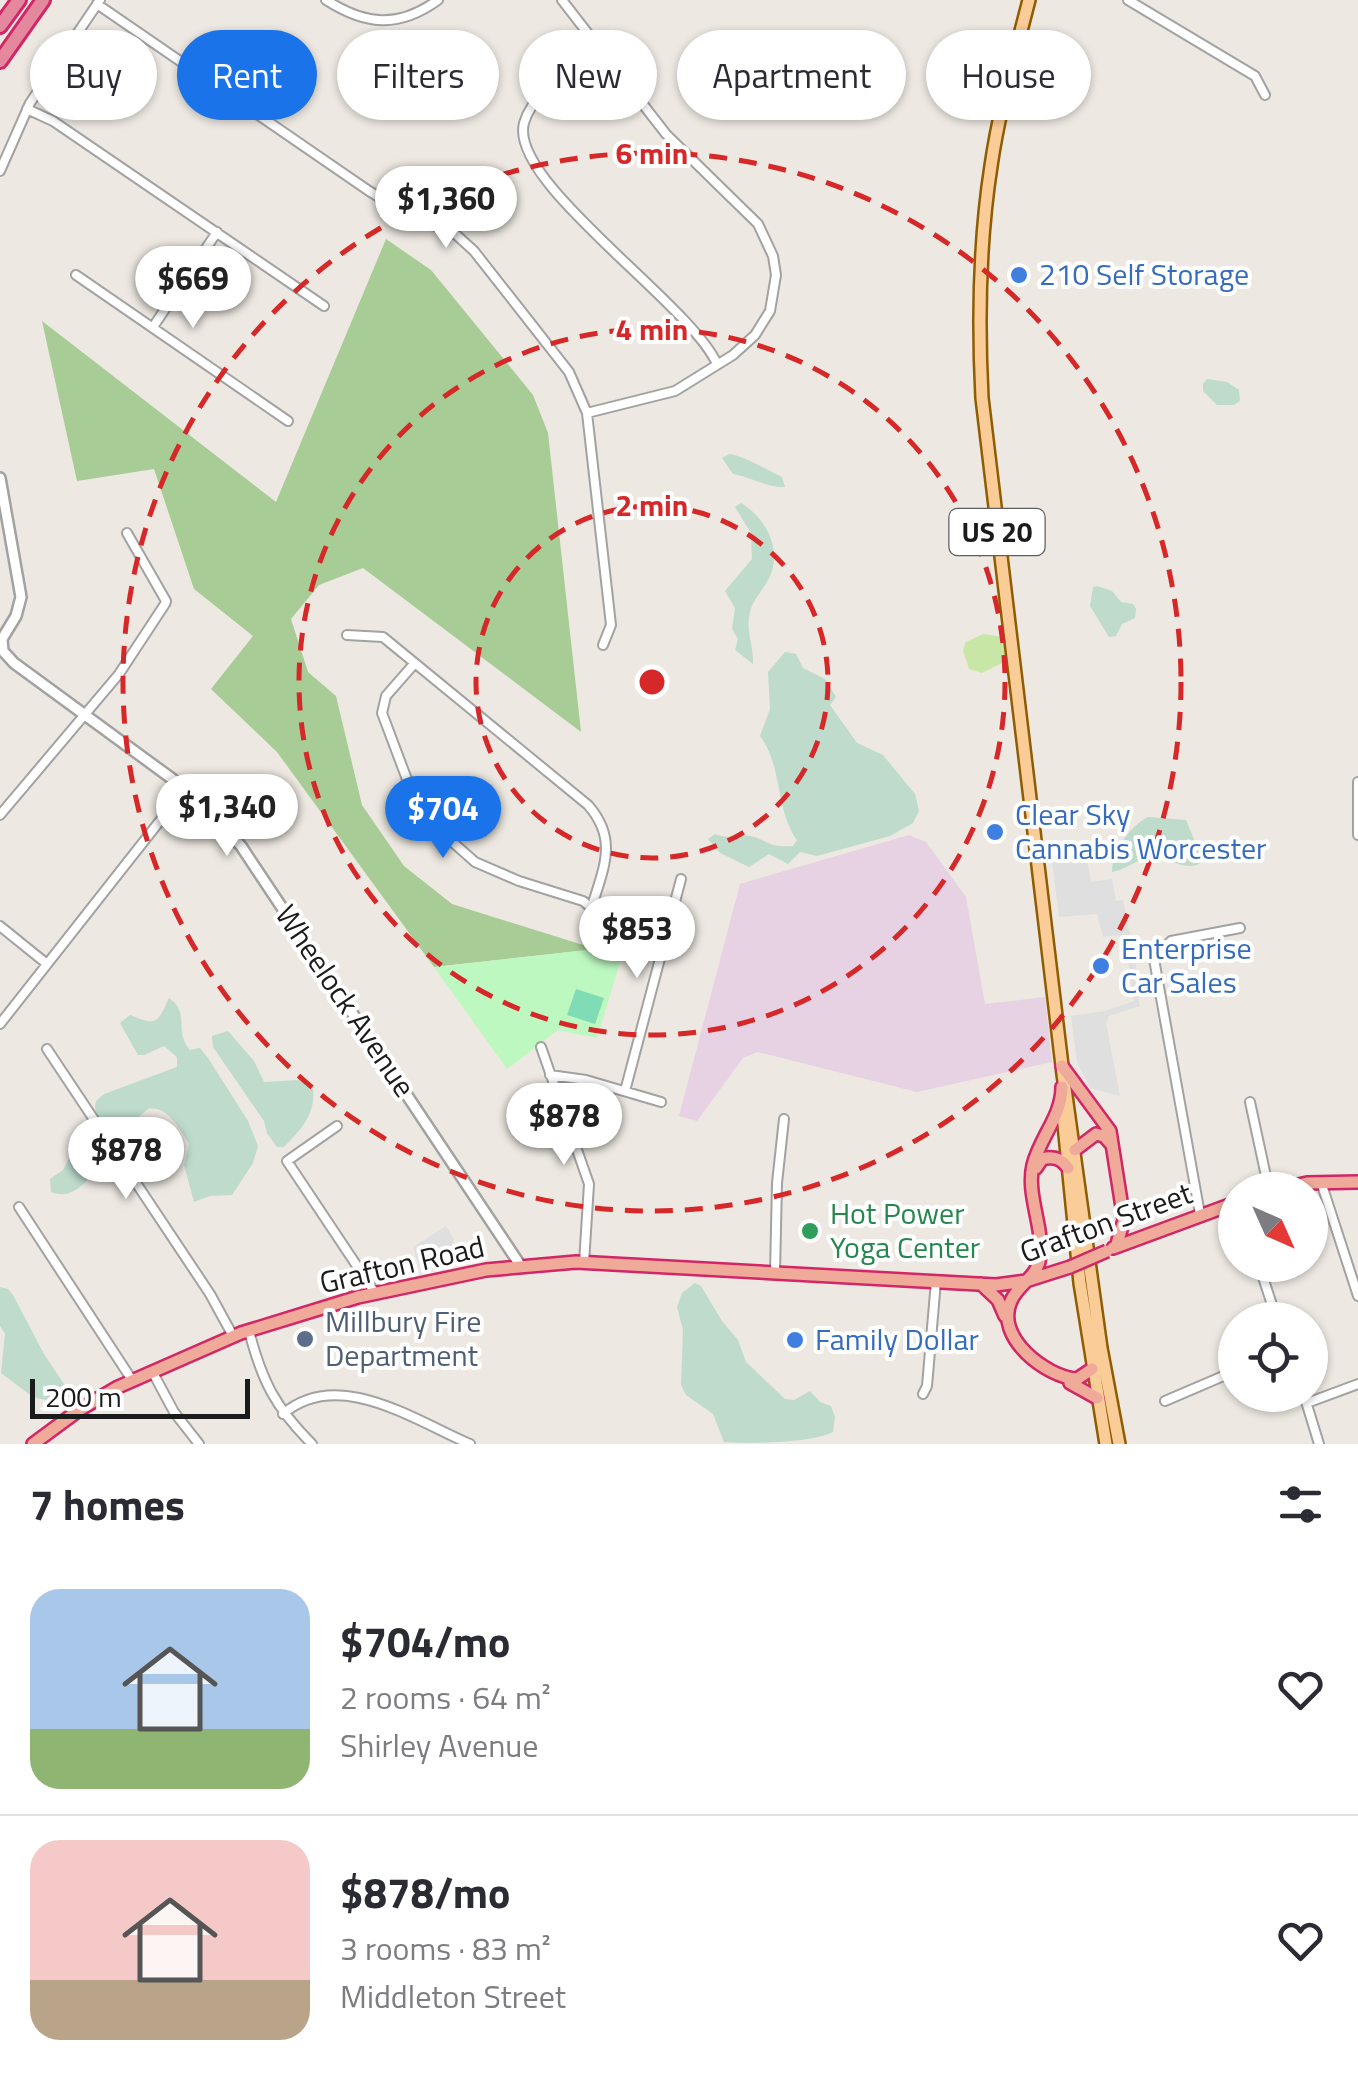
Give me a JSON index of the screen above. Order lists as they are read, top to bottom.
{
  "streets": {
    "highway": ["US 20", "Grafton Street", "Grafton Road"],
    "street": ["Wheelock Avenue"]
  },
  "crossings": [
    ["Wheelock Avenue", "Grafton Road"],
    ["Grafton Street", "Grafton Road"]
  ],
  "places": [
    "210 Self Storage",
    "Clear Sky Cannabis Worcester",
    "Enterprise Car Sales",
    "Hot Power Yoga Center",
    "Millbury Fire Department",
    "Family Dollar"
  ],
  "scale_bar": "200 m",
  "north": "bottom right",
  "page": {
    "chip": [
      "Buy",
      "Rent",
      "Filters",
      "New",
      "Apartment",
      "House"
    ],
    "price": [
      "$1,360",
      "$669",
      "$1,340",
      "$704",
      "$853",
      "$878",
      "$878"
    ],
    "scale": "200 m",
    "heading": "7 homes",
    "list": [
      {
        "name": "$704/mo",
        "note": "2 rooms · 64 m² · Shirley Avenue"
      },
      {
        "name": "$878/mo",
        "note": "3 rooms · 83 m² · Middleton Street"
      }
    ]
  },
  "rings": ["6 min", "4 min", "2 min"]
}
